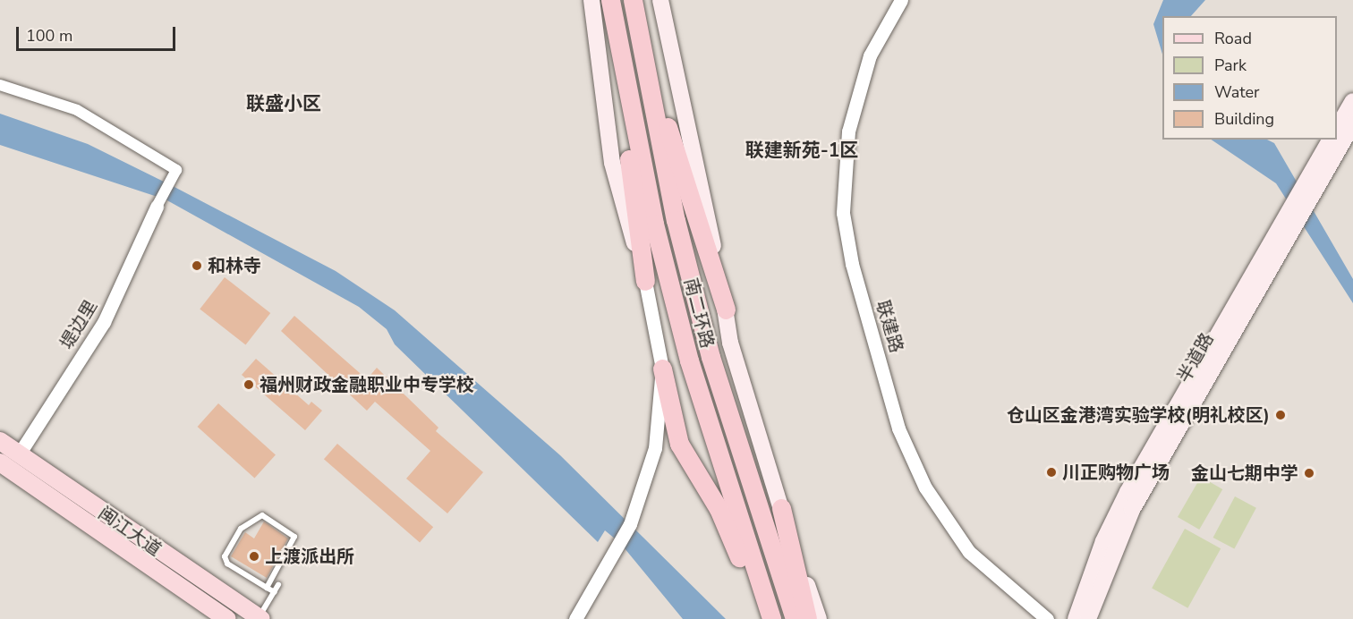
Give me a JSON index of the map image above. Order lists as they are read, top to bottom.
{
  "streets": {
    "highway": ["南二环路"],
    "main road": ["半道路", "闽江大道"],
    "street": ["堤边里", "联建路"]
  },
  "crossings": [
    ["堤边里", "闽江大道"]
  ],
  "districts": ["联盛小区", "联建新苑-1区"],
  "places": [
    "和林寺",
    "福州财政金融职业中专学校",
    "仓山区金港湾实验学校(明礼校区)",
    "川正购物广场",
    "金山七期中学",
    "上渡派出所"
  ],
  "legend": [
    "Road",
    "Park",
    "Water",
    "Building"
  ],
  "scale_bar": "100 m"
}
